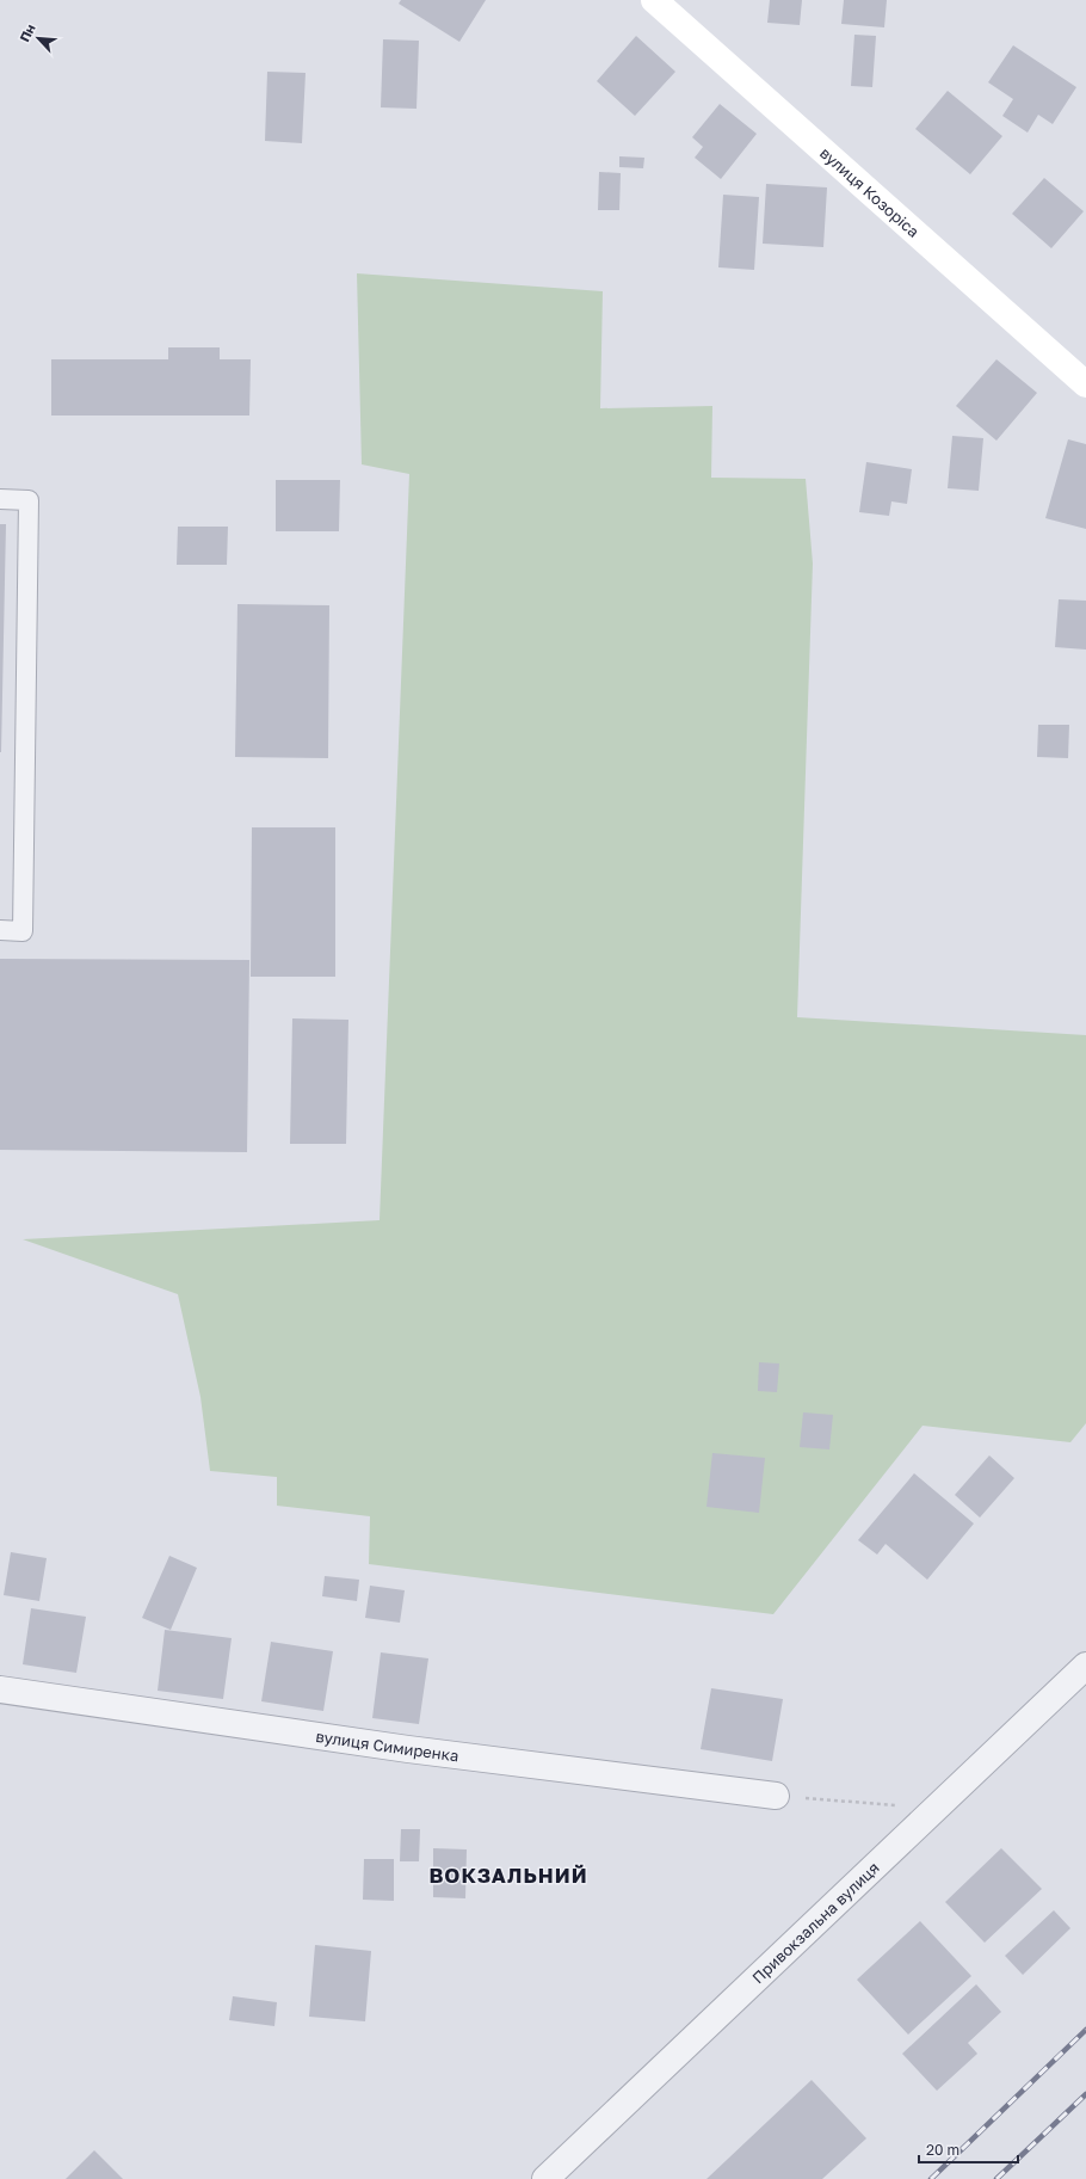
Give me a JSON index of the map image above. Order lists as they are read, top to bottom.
{
  "streets": {
    "main road": ["вулиця Козоріса"],
    "street": ["вулиця Симиренка", "Привокзальна вулиця"]
  },
  "districts": ["ВОКЗАЛЬНИЙ"],
  "scale_bar": "20 m",
  "north": "top left"
}
